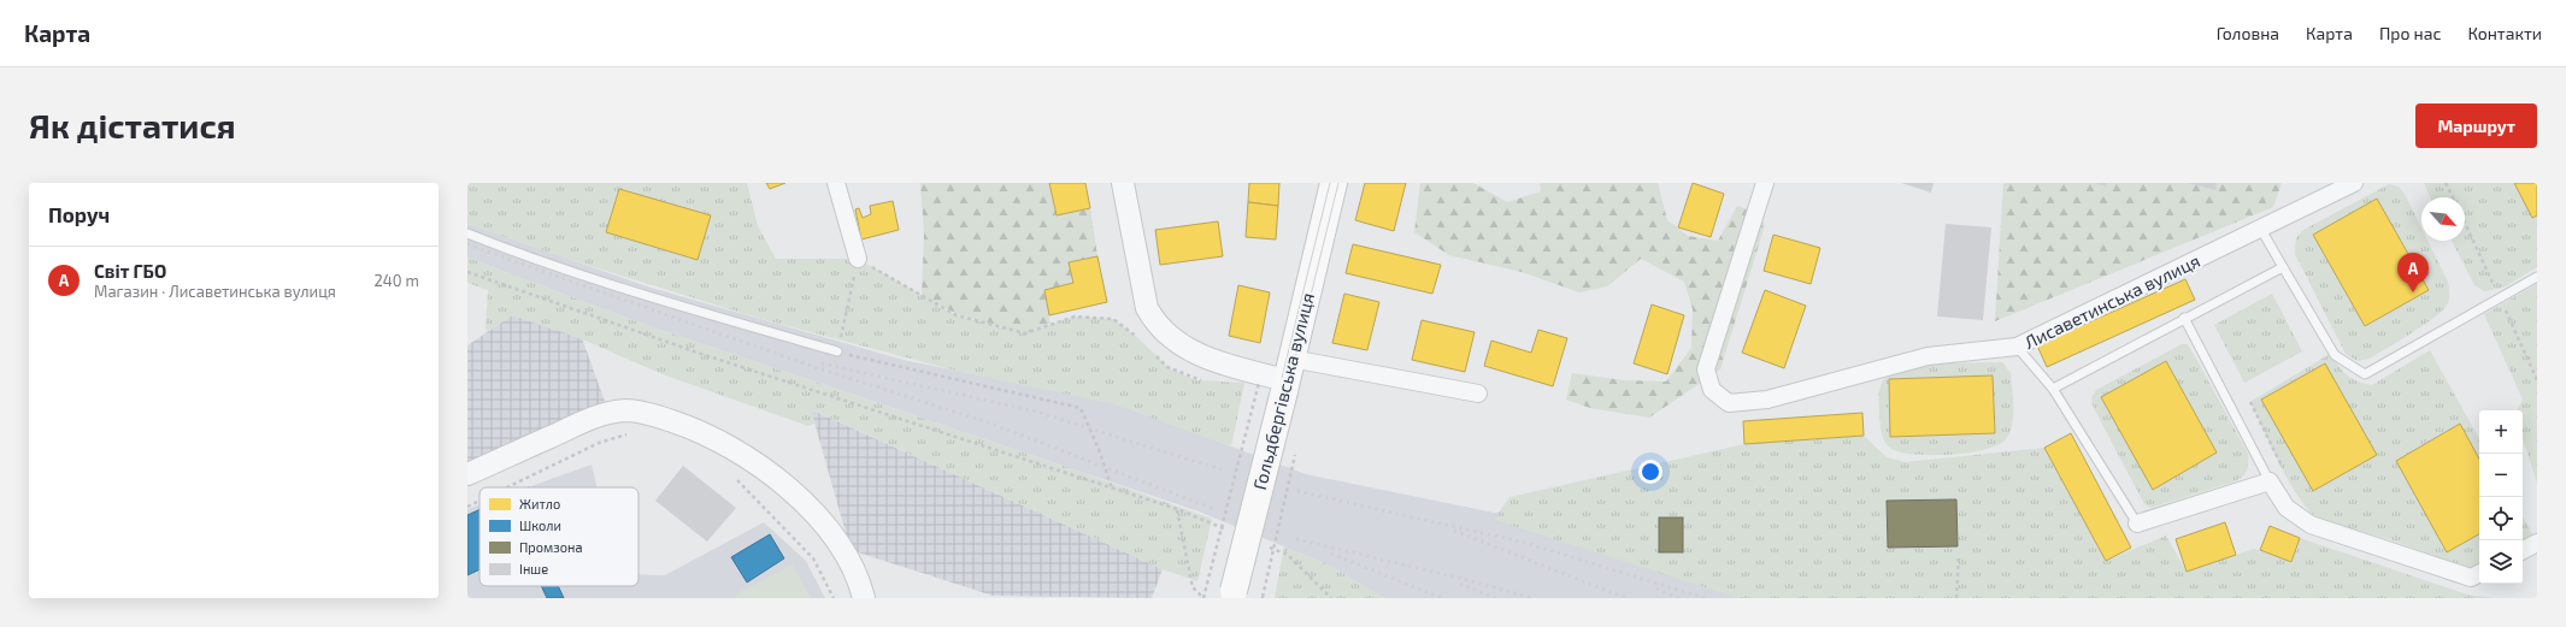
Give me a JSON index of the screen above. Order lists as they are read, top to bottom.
{
  "streets": {
    "main road": ["Гольдбергівська вулиця"],
    "street": ["Лисаветинська вулиця"]
  },
  "legend": [
    "Житло",
    "Школи",
    "Промзона",
    "Інше"
  ],
  "north": "bottom right",
  "page": {
    "header": "Карта",
    "nav": [
      "Головна",
      "Карта",
      "Про нас",
      "Контакти"
    ],
    "buttons": "Маршрут",
    "title": "Як дістатися",
    "heading": "Поруч",
    "list": [
      {
        "mark": "A",
        "name": "Світ ГБО",
        "note": "Магазин · Лисаветинська вулиця",
        "value": "240 m"
      }
    ],
    "pins": "A",
    "map_buttons": ["+", "−"]
  }
}
